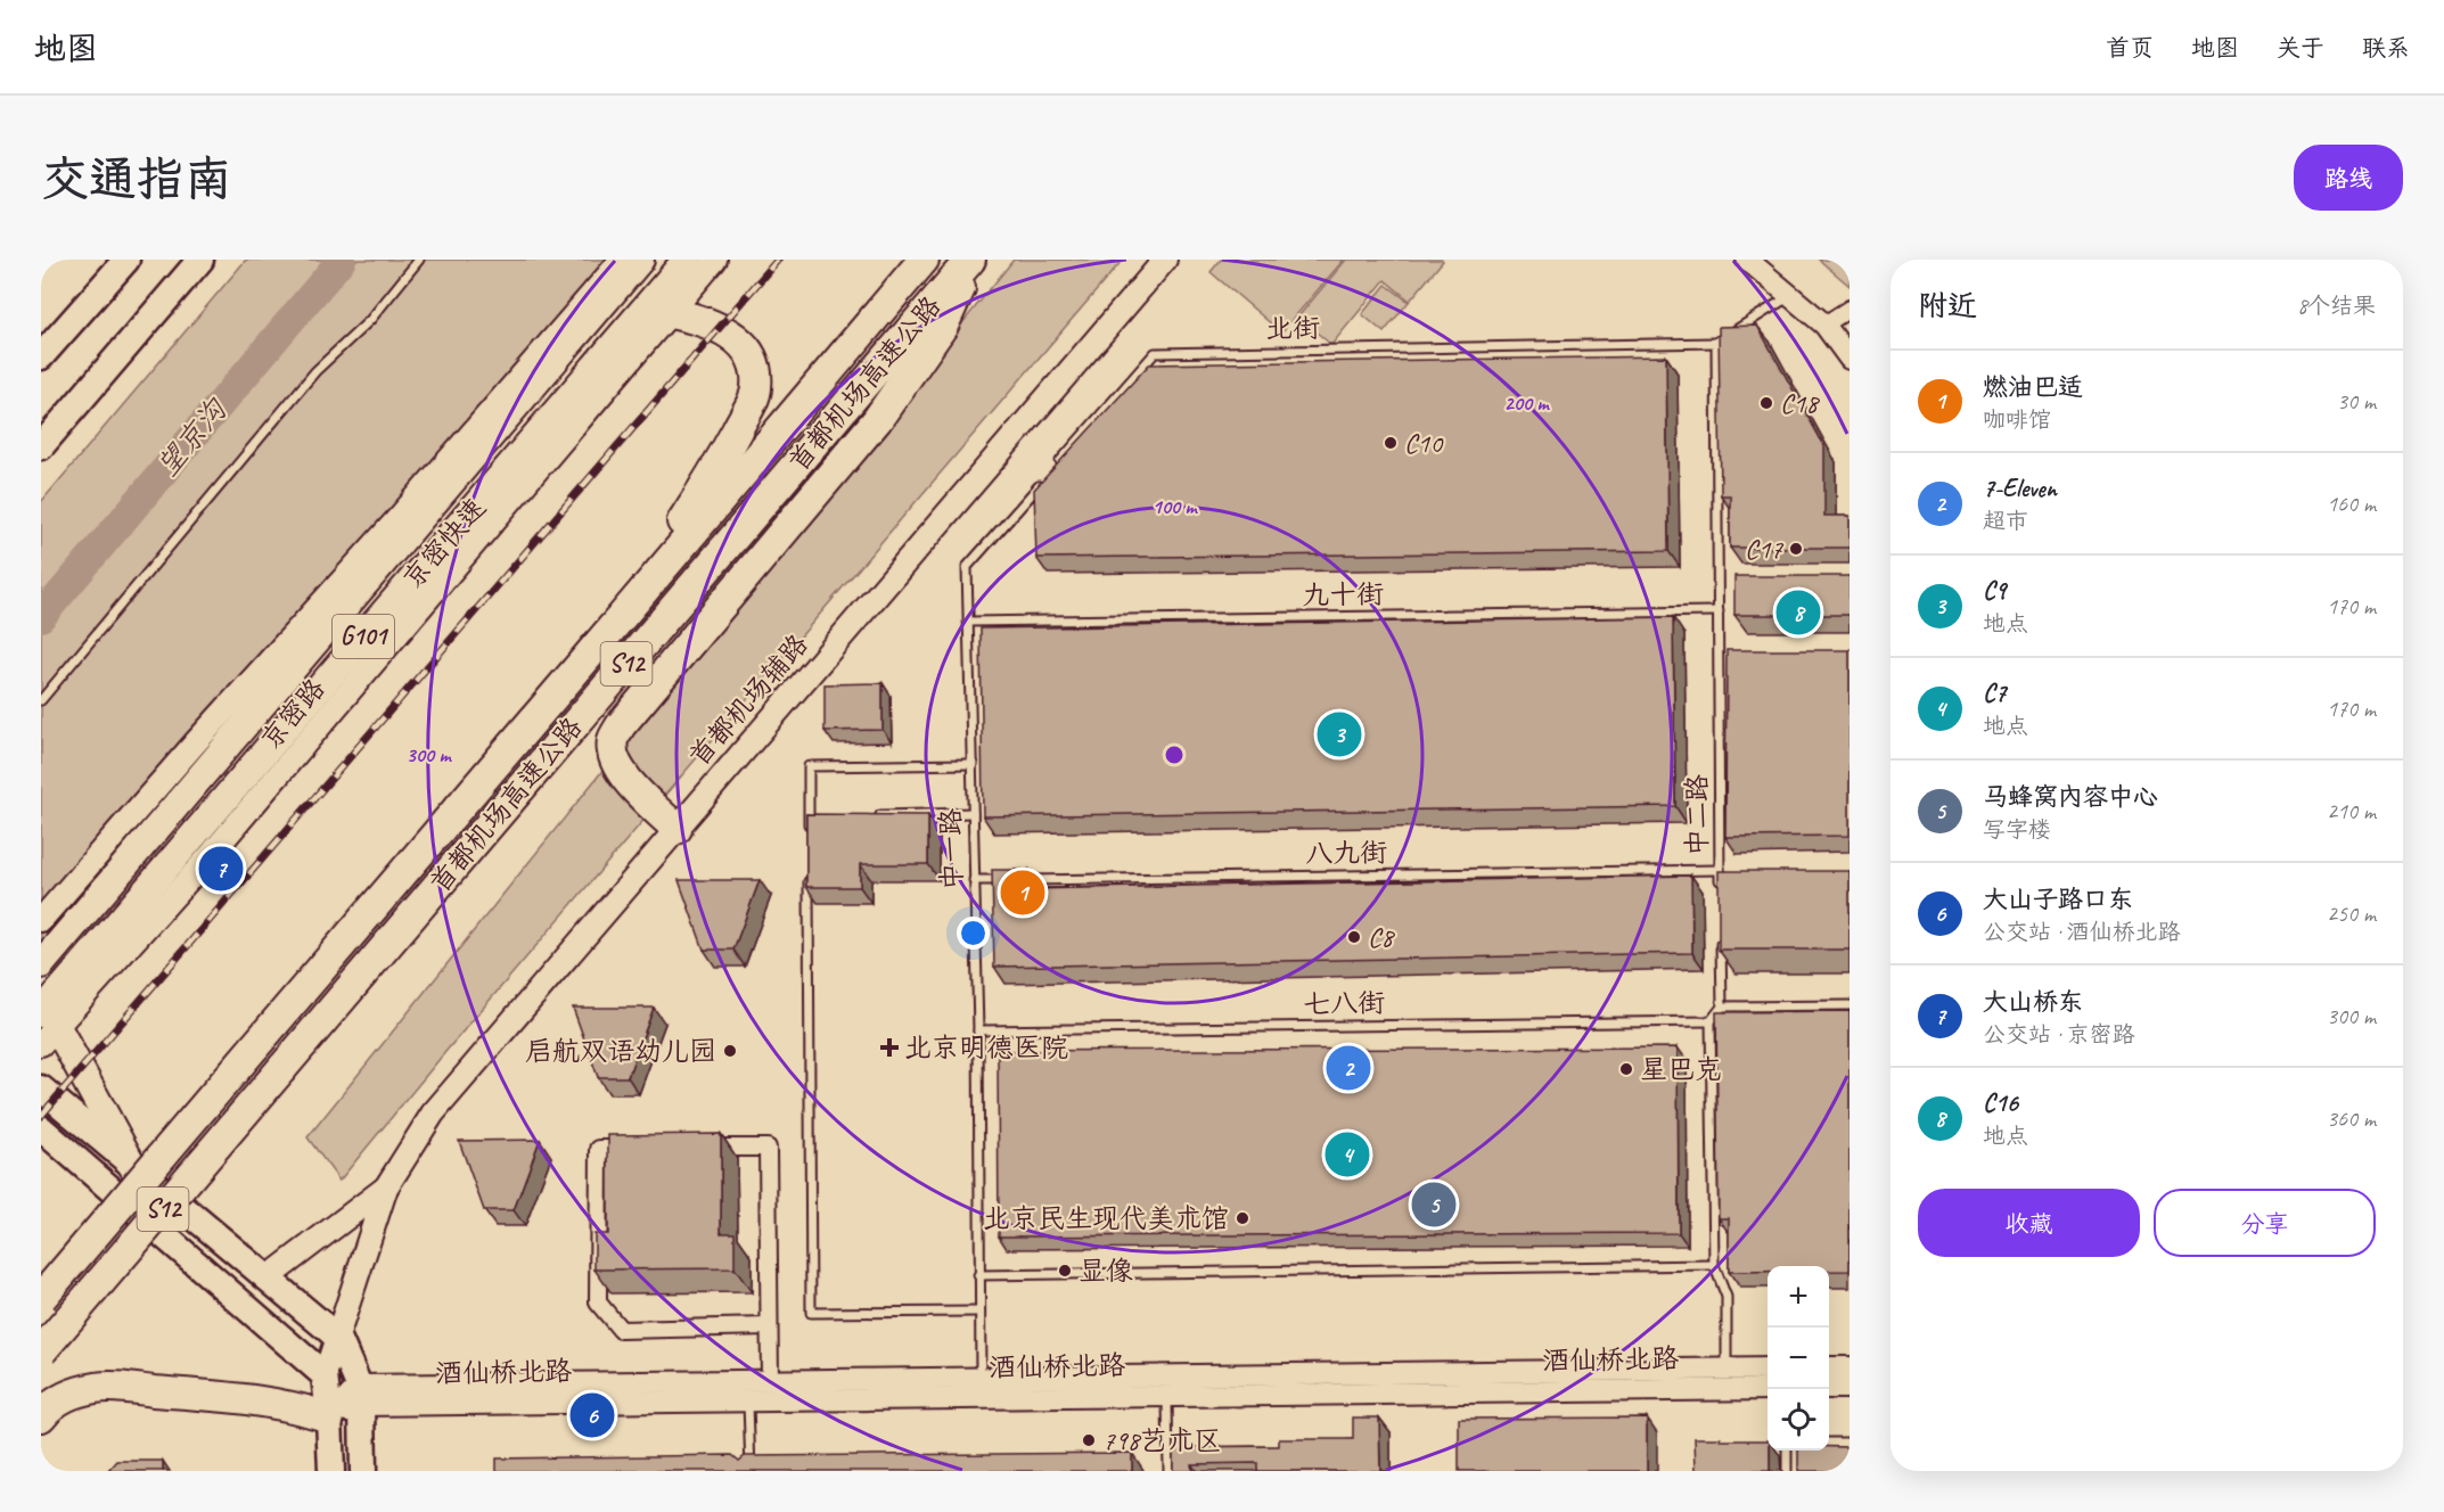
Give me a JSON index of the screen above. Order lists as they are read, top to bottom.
{
  "streets": {
    "highway": [
      "首都机场高速公路",
      "京密快速",
      "G101",
      "S12"
    ],
    "main road": ["首都机场辅路", "京密路"],
    "street": ["酒仙桥北路"],
    "lane": [
      "北街",
      "九十街",
      "中二路",
      "中一路",
      "八九街",
      "七八街"
    ]
  },
  "crossings": [
    ["北街", "中二路"],
    ["京密快速", "京密路"],
    ["九十街", "中二路"],
    ["九十街", "中一路"],
    ["中二路", "八九街"],
    ["中一路", "八九街"],
    ["中一路", "七八街"],
    ["中一路", "酒仙桥北路"]
  ],
  "water": ["望京沟"],
  "places": {
    "other": [
      "C18",
      "C10",
      "C17",
      "C8",
      "启航双语幼儿园",
      "星巴克",
      "北京民生现代美术馆",
      "显像",
      "798艺术区"
    ],
    "health": ["北京明德医院"]
  },
  "page": {
    "header": "地图",
    "nav": [
      "首页",
      "地图",
      "关于",
      "联系"
    ],
    "buttons": [
      "路线",
      ["收藏", "分享"]
    ],
    "title": "交通指南",
    "heading": ["附近", "8个结果"],
    "list": [
      {
        "mark": "1",
        "name": "燃油巴适",
        "note": "咖啡馆",
        "value": "30 m"
      },
      {
        "mark": "2",
        "name": "7-Eleven",
        "note": "超市",
        "value": "160 m"
      },
      {
        "mark": "3",
        "name": "C9",
        "note": "地点",
        "value": "170 m"
      },
      {
        "mark": "4",
        "name": "C7",
        "note": "地点",
        "value": "170 m"
      },
      {
        "mark": "5",
        "name": "马蜂窝内容中心",
        "note": "写字楼",
        "value": "210 m"
      },
      {
        "mark": "6",
        "name": "大山子路口东",
        "note": "公交站 · 酒仙桥北路",
        "value": "250 m"
      },
      {
        "mark": "7",
        "name": "大山桥东",
        "note": "公交站 · 京密路",
        "value": "300 m"
      },
      {
        "mark": "8",
        "name": "C16",
        "note": "地点",
        "value": "360 m"
      }
    ],
    "pins": [
      "8",
      "3",
      "7",
      "1",
      "2",
      "4",
      "5",
      "6"
    ],
    "map_buttons": ["+", "−"]
  },
  "rings": ["200 m", "100 m", "300 m"]
}
